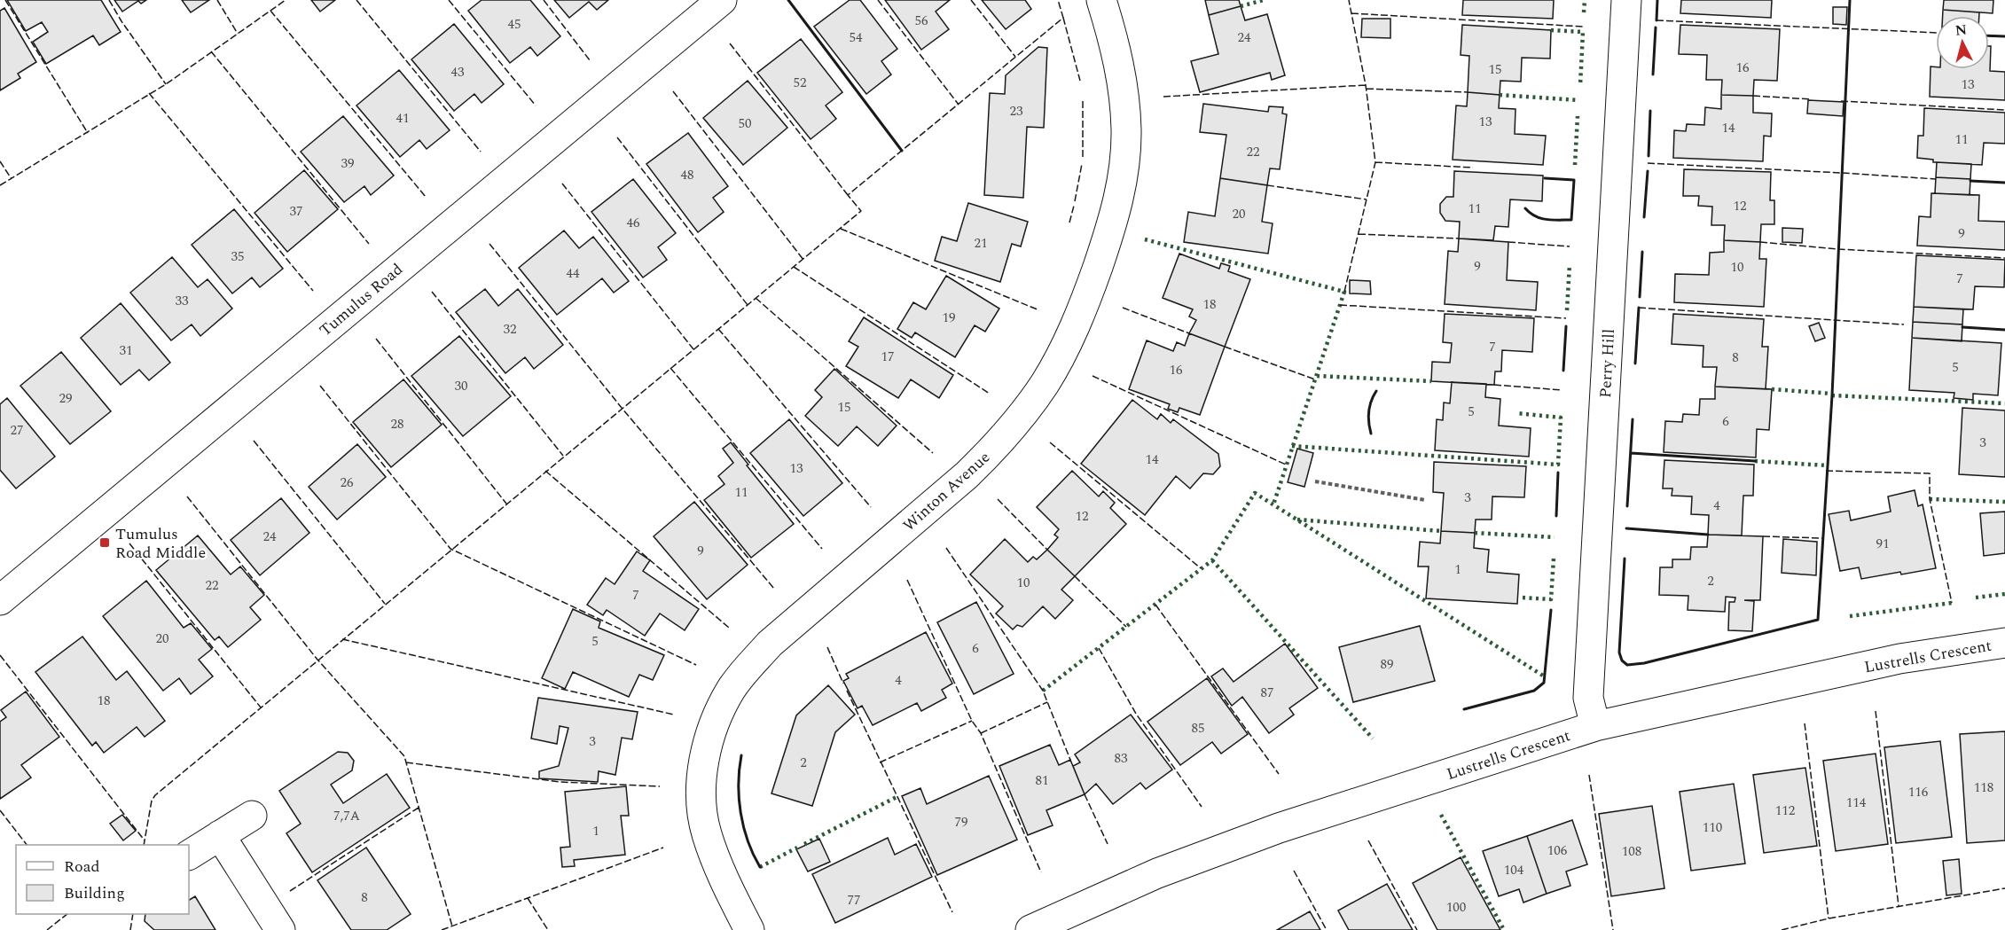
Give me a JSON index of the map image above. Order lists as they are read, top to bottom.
{
  "streets": {
    "street": [
      "Tumulus Road",
      "Perry Hill",
      "Winton Avenue",
      "Lustrells Crescent"
    ]
  },
  "crossings": [
    ["Perry Hill", "Lustrells Crescent"]
  ],
  "places": {
    "transit": ["Tumulus Road Middle"]
  },
  "house_numbers": [
    "56",
    "45",
    "54",
    "24",
    "16",
    "15",
    "43",
    "52",
    "13",
    "23",
    "41",
    "13",
    "50",
    "14",
    "11",
    "22",
    "39",
    "48",
    "12",
    "11",
    "37",
    "20",
    "46",
    "9",
    "21",
    "35",
    "9",
    "10",
    "44",
    "7",
    "33",
    "18",
    "19",
    "32",
    "7",
    "31",
    "17",
    "8",
    "5",
    "16",
    "30",
    "29",
    "15",
    "5",
    "6",
    "28",
    "27",
    "3",
    "14",
    "13",
    "26",
    "11",
    "3",
    "4",
    "12",
    "24",
    "91",
    "9",
    "1",
    "2",
    "10",
    "22",
    "7",
    "20",
    "5",
    "6",
    "89",
    "4",
    "87",
    "18",
    "85",
    "3",
    "83",
    "2",
    "81",
    "118",
    "116",
    "114",
    "112",
    "7,7A",
    "79",
    "110",
    "1",
    "106",
    "108",
    "104",
    "8",
    "77",
    "100"
  ],
  "legend": ["Road", "Building"],
  "north": "top"
}
